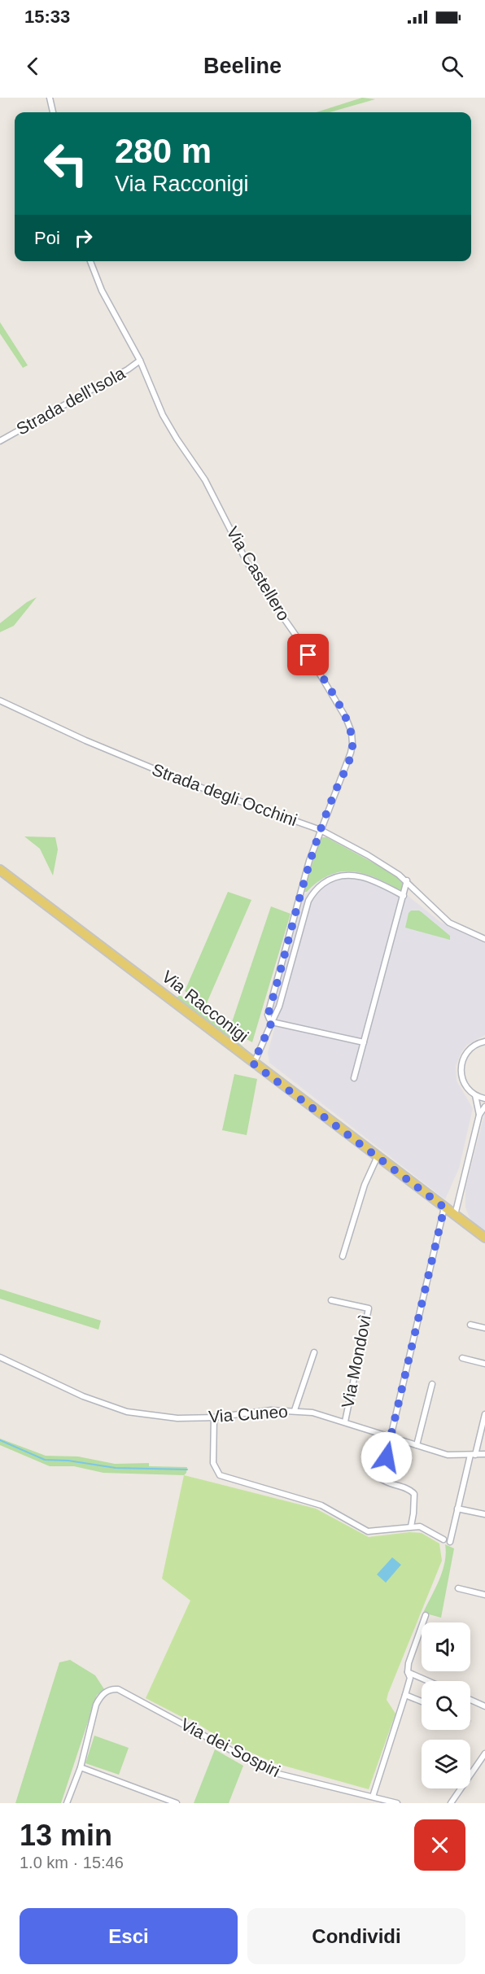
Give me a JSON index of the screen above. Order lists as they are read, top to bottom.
{
  "streets": {
    "main road": ["Via Racconigi"],
    "street": [
      "Strada dell'Isola",
      "Via Castellero",
      "Strada degli Occhini",
      "Via Mondovì",
      "Via Cuneo",
      "Via dei Sospiri"
    ]
  },
  "crossings": [
    ["Strada dell'Isola", "Via Castellero"],
    ["Via Castellero", "Strada degli Occhini"],
    ["Via Castellero", "Via Racconigi"],
    ["Via Mondovì", "Via Cuneo"]
  ],
  "page": {
    "status": "15:33",
    "header": "Beeline",
    "turn": ["280 m", "Via Racconigi"],
    "then": "Poi",
    "heading": ["13 min", "1.0 km · 15:46"],
    "buttons": ["Esci", "Condividi"]
  }
}
